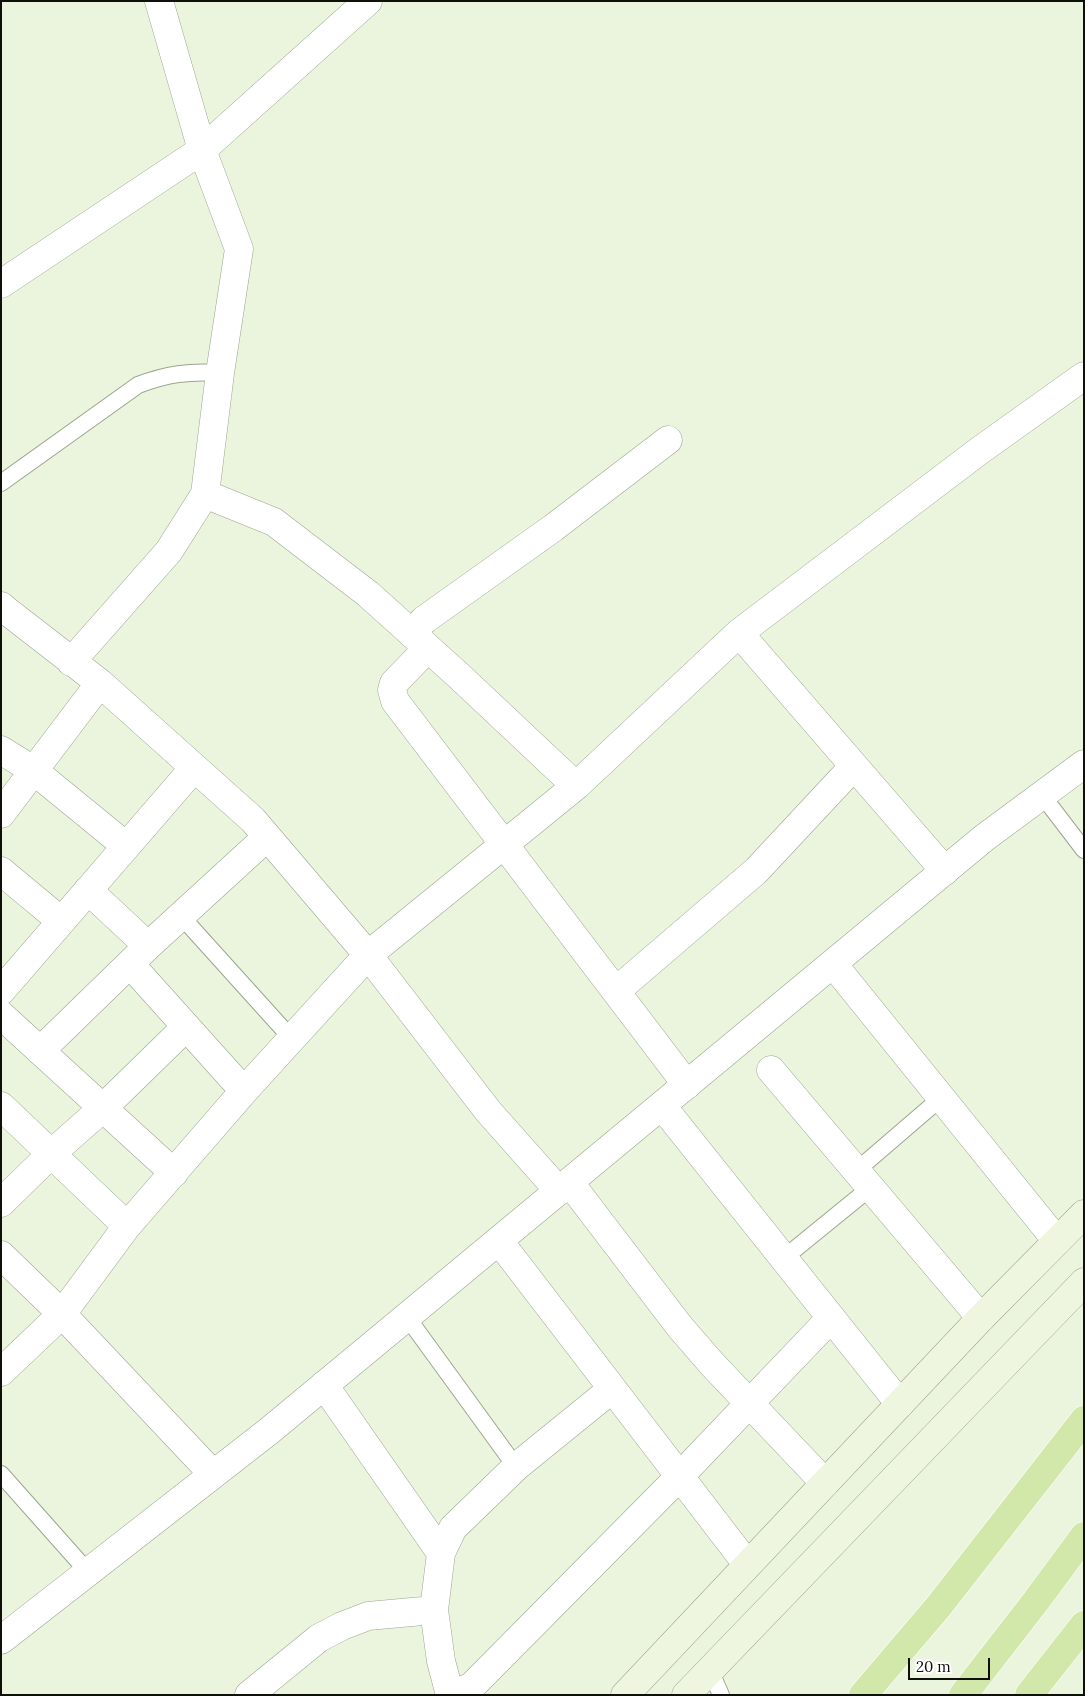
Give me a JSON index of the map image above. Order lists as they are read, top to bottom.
{
  "scale_bar": "20 m"
}
